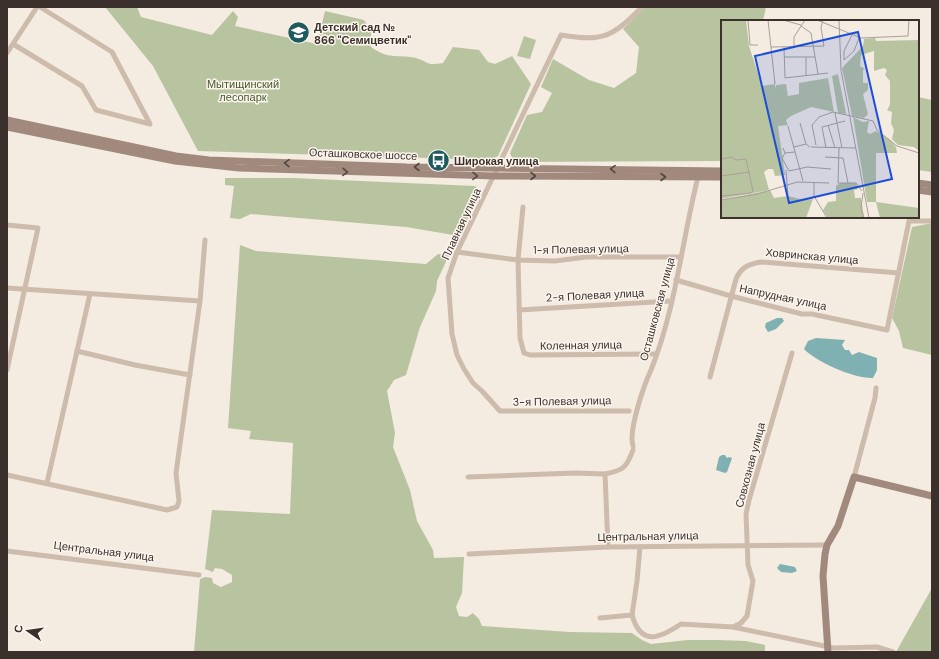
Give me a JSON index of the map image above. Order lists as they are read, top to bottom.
{
  "streets": {
    "main road": ["Осташковское шоссе"],
    "street": [
      "Плавная улица",
      "1-я Полевая улица",
      "Ховринская улица",
      "2-я Полевая улица",
      "Напрудная улица",
      "Осташковская улица",
      "Коленная улица",
      "3-я Полевая улица",
      "Совхозная улица",
      "Центральная улица"
    ]
  },
  "crossings": [
    ["Осташковское шоссе", "Плавная улица"],
    ["Осташковское шоссе", "Осташковская улица"],
    ["Плавная улица", "1-я Полевая улица"],
    ["Плавная улица", "3-я Полевая улица"],
    ["1-я Полевая улица", "Осташковская улица"],
    ["Ховринская улица", "Напрудная улица"],
    ["2-я Полевая улица", "Осташковская улица"],
    ["2-я Полевая улица", "Коленная улица"],
    ["Напрудная улица", "Осташковская улица"],
    ["Осташковская улица", "Коленная улица"],
    ["Совхозная улица", "Центральная улица"]
  ],
  "parks": ["Мытищинский лесопарк"],
  "places": {
    "school or university": ["Детский сад № 866 \"Семицветик\""],
    "bus stop": ["Широкая улица"]
  },
  "north": "left"
}
